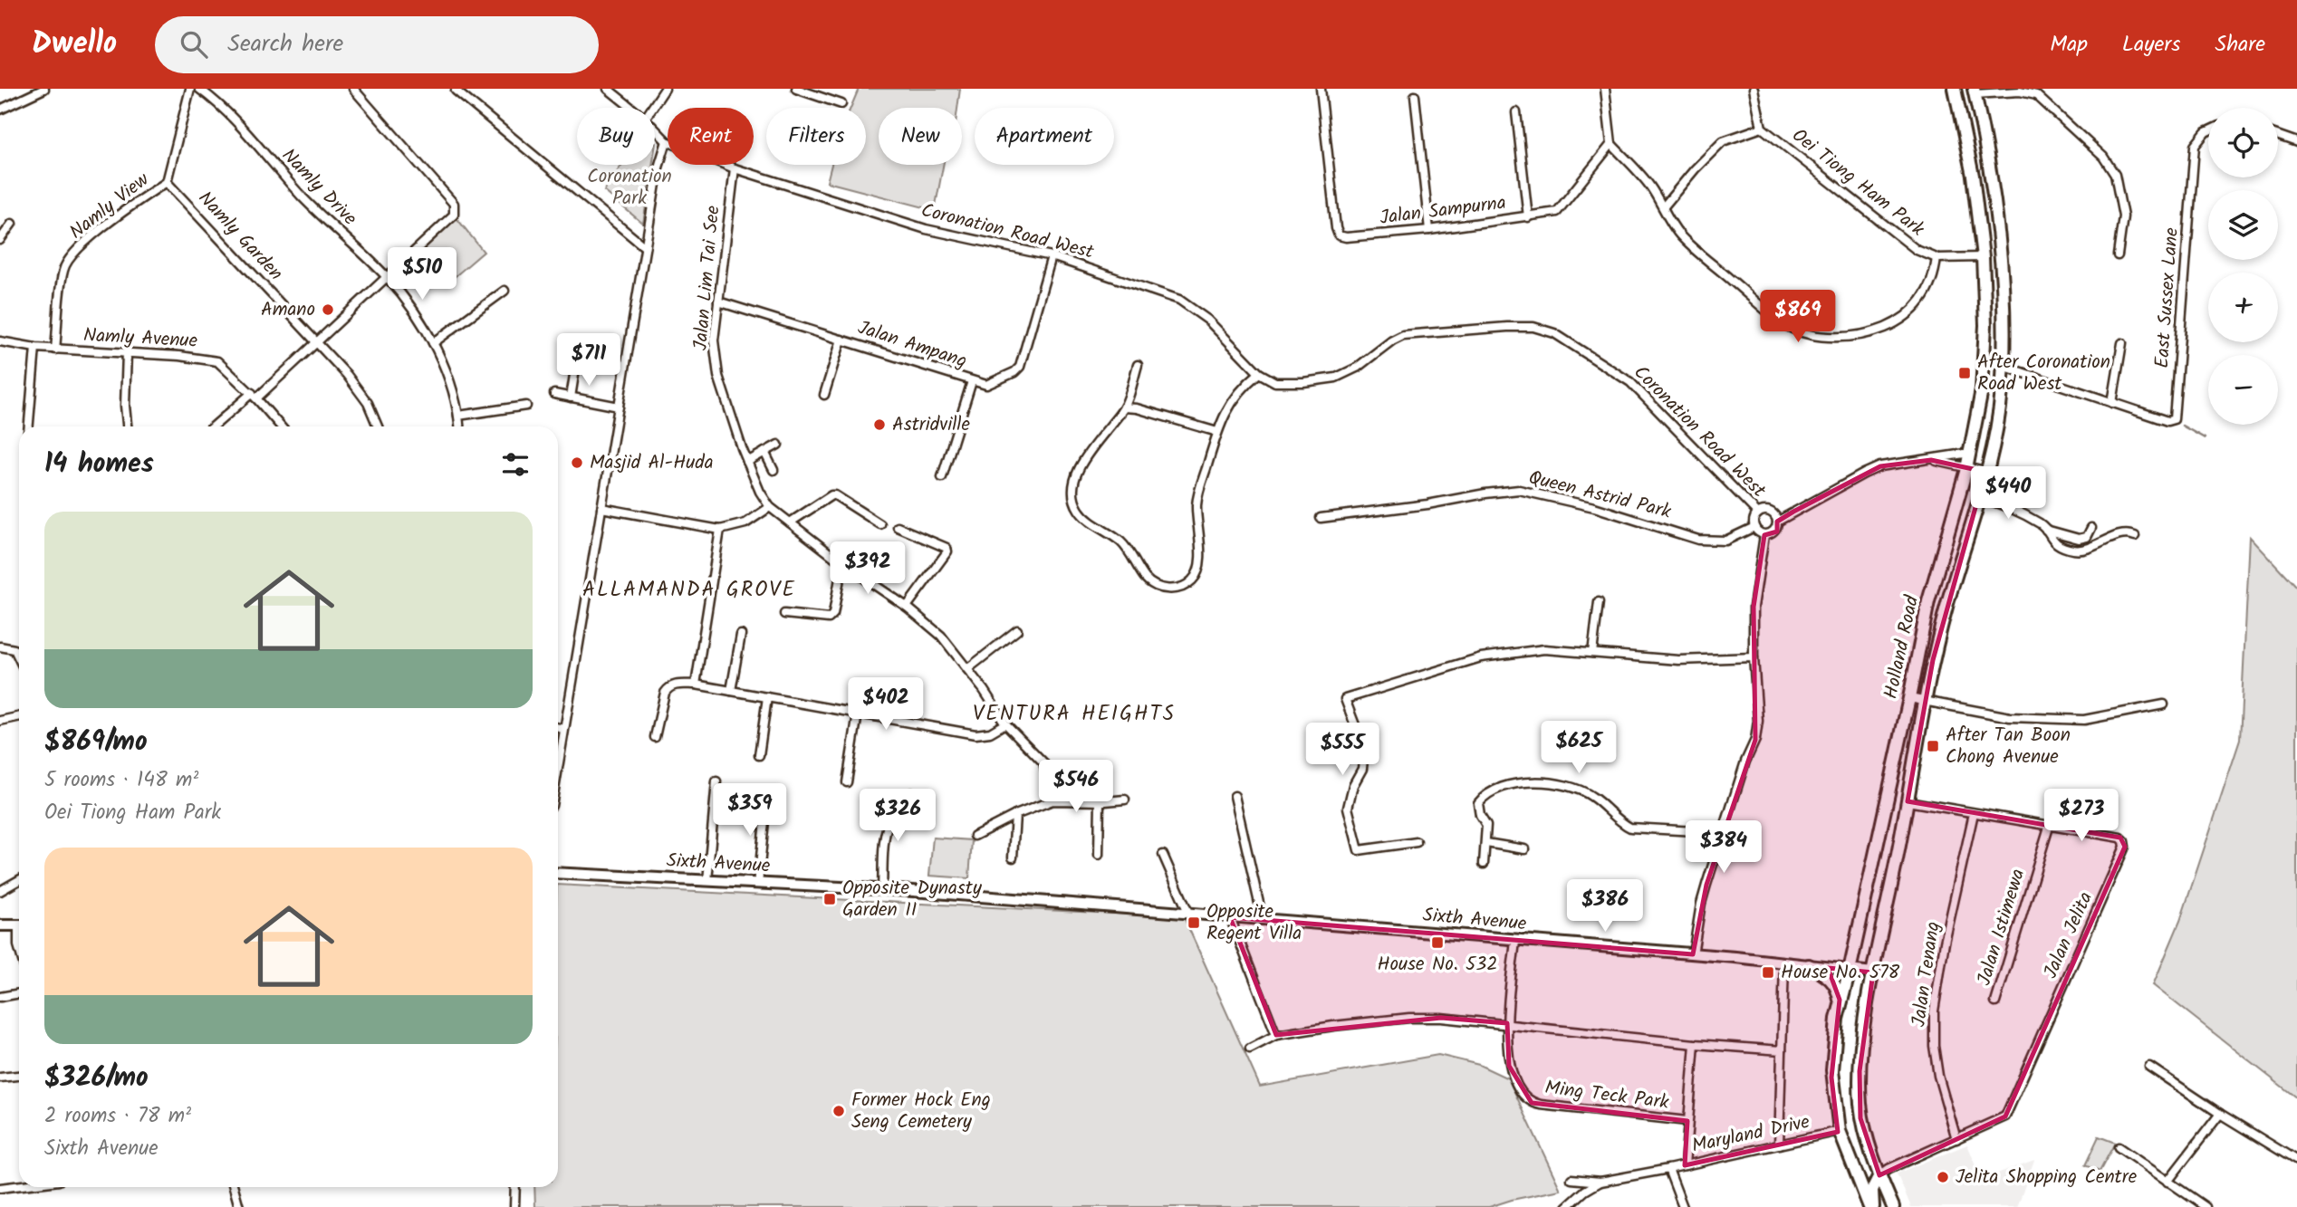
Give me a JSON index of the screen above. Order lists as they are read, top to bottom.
{
  "streets": {
    "main road": ["Holland Road", "Sixth Avenue"],
    "street": [
      "Oei Tiong Ham Park",
      "Namly Drive",
      "Namly View",
      "Jalan Sampurna",
      "Coronation Road West",
      "Namly Garden",
      "Jalan Lim Tai See",
      "East Sussex Lane",
      "Namly Avenue",
      "Jalan Ampang",
      "Queen Astrid Park",
      "Jalan Istimewa",
      "Jalan Jelita",
      "Jalan Tenang",
      "Ming Teck Park",
      "Maryland Drive"
    ]
  },
  "crossings": [
    ["Oei Tiong Ham Park", "Jalan Sampurna"],
    ["Oei Tiong Ham Park", "Holland Road"],
    ["Namly View", "Namly Garden"],
    ["Namly View", "Namly Avenue"],
    ["Coronation Road West", "Jalan Lim Tai See"],
    ["Coronation Road West", "Jalan Ampang"],
    ["Coronation Road West", "Queen Astrid Park"],
    ["Jalan Lim Tai See", "Jalan Ampang"],
    ["East Sussex Lane", "Holland Road"],
    ["Holland Road", "Sixth Avenue"],
    ["Holland Road", "Jalan Jelita"],
    ["Holland Road", "Maryland Drive"],
    ["Sixth Avenue", "Ming Teck Park"],
    ["Jalan Istimewa", "Jalan Jelita"],
    ["Jalan Jelita", "Jalan Tenang"],
    ["Ming Teck Park", "Maryland Drive"]
  ],
  "districts": ["ALLAMANDA GROVE", "VENTURA HEIGHTS"],
  "parks": ["Coronation Park"],
  "places": {
    "other": [
      "Amano",
      "Astridville",
      "Masjid Al-Huda",
      "Former Hock Eng Seng Cemetery",
      "Jelita Shopping Centre"
    ],
    "transit": [
      "After Coronation Road West",
      "After Tan Boon Chong Avenue",
      "Opposite Dynasty Garden II",
      "Opposite Regent Villa",
      "House No. 532",
      "House No. 578"
    ]
  },
  "page": {
    "header": "Dwello",
    "search": "Search here",
    "nav": ["Map", "Layers", "Share"],
    "map_buttons": ["+", "−"],
    "chip": [
      "Buy",
      "Rent",
      "Filters",
      "New",
      "Apartment"
    ],
    "price": [
      "$510",
      "$869",
      "$711",
      "$440",
      "$392",
      "$402",
      "$625",
      "$555",
      "$546",
      "$359",
      "$326",
      "$273",
      "$384",
      "$386"
    ],
    "heading": "14 homes",
    "list": [
      {
        "name": "$869/mo",
        "note": "5 rooms · 148 m² · Oei Tiong Ham Park"
      },
      {
        "name": "$326/mo",
        "note": "2 rooms · 78 m² · Sixth Avenue"
      }
    ]
  }
}
